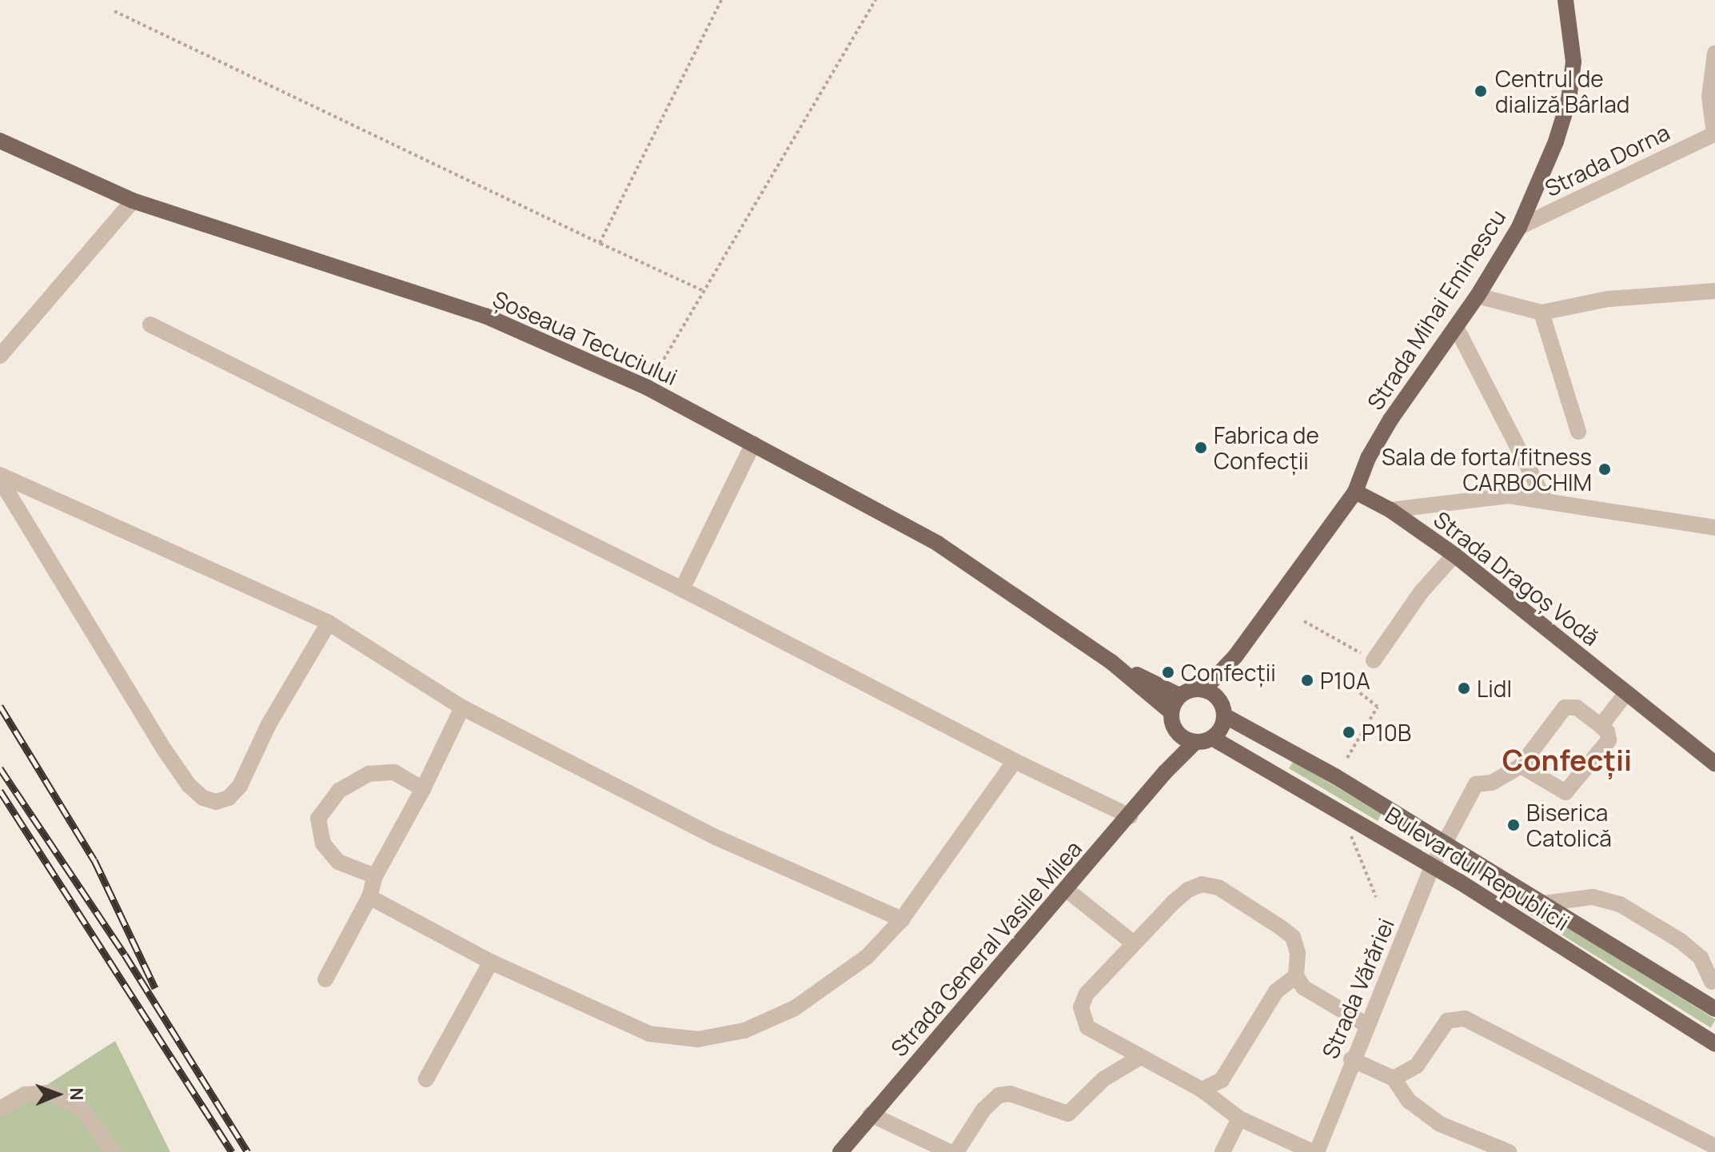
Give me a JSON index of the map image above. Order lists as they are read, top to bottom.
{
  "streets": {
    "main road": [
      "Strada Mihai Eminescu",
      "Șoseaua Tecuciului",
      "Strada Dragoș Vodă",
      "Bulevardul Republicii",
      "Strada General Vasile Milea"
    ],
    "street": ["Strada Dorna", "Strada Vărăriei"]
  },
  "crossings": [
    ["Strada Dorna", "Strada Mihai Eminescu"],
    ["Strada Mihai Eminescu", "Strada Dragoș Vodă"],
    ["Șoseaua Tecuciului", "Bulevardul Republicii"],
    ["Șoseaua Tecuciului", "Strada General Vasile Milea"],
    ["Bulevardul Republicii", "Strada General Vasile Milea"],
    ["Bulevardul Republicii", "Strada Vărăriei"]
  ],
  "districts": ["Confecții"],
  "places": [
    "Centrul de dializă Bârlad",
    "Fabrica de Confecții",
    "Sala de forta/fitness CARBOCHIM",
    "Confecții",
    "P10A",
    "Lidl",
    "P10B",
    "Biserica Catolică"
  ],
  "north": "right"
}
